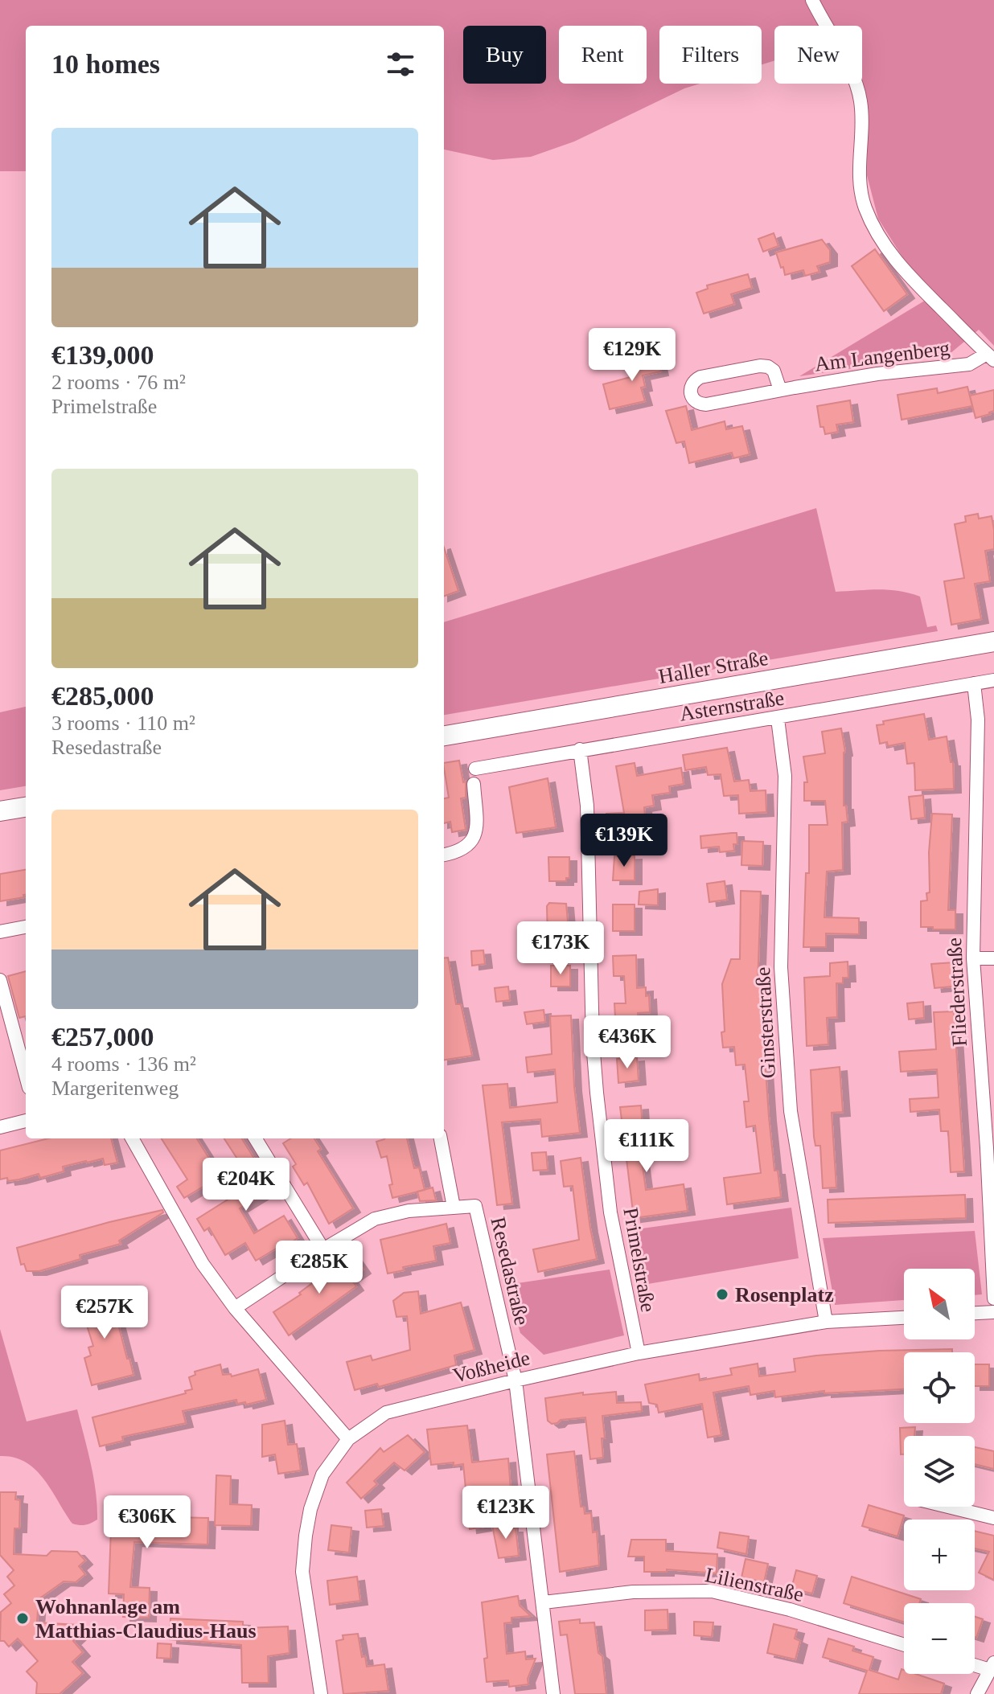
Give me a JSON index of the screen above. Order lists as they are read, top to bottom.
{
  "streets": {
    "main road": ["Haller Straße"],
    "street": [
      "Am Langenberg",
      "Asternstraße",
      "Fliederstraße",
      "Ginsterstraße",
      "Primelstraße",
      "Resedastraße",
      "Voßheide",
      "Lilienstraße"
    ]
  },
  "crossings": [
    ["Asternstraße", "Fliederstraße"],
    ["Asternstraße", "Ginsterstraße"],
    ["Asternstraße", "Primelstraße"],
    ["Ginsterstraße", "Voßheide"],
    ["Primelstraße", "Voßheide"],
    ["Resedastraße", "Voßheide"]
  ],
  "places": ["Rosenplatz", "Wohnanlage am Matthias-Claudius-Haus"],
  "north": "top left",
  "page": {
    "chip": [
      "Buy",
      "Rent",
      "Filters",
      "New"
    ],
    "heading": "10 homes",
    "list": [
      {
        "name": "€139,000",
        "note": "2 rooms · 76 m² · Primelstraße"
      },
      {
        "name": "€285,000",
        "note": "3 rooms · 110 m² · Resedastraße"
      },
      {
        "name": "€257,000",
        "note": "4 rooms · 136 m² · Margeritenweg"
      }
    ],
    "price": [
      "€129K",
      "€139K",
      "€173K",
      "€436K",
      "€111K",
      "€204K",
      "€285K",
      "€257K",
      "€123K",
      "€306K"
    ],
    "map_buttons": ["+", "−"]
  }
}
